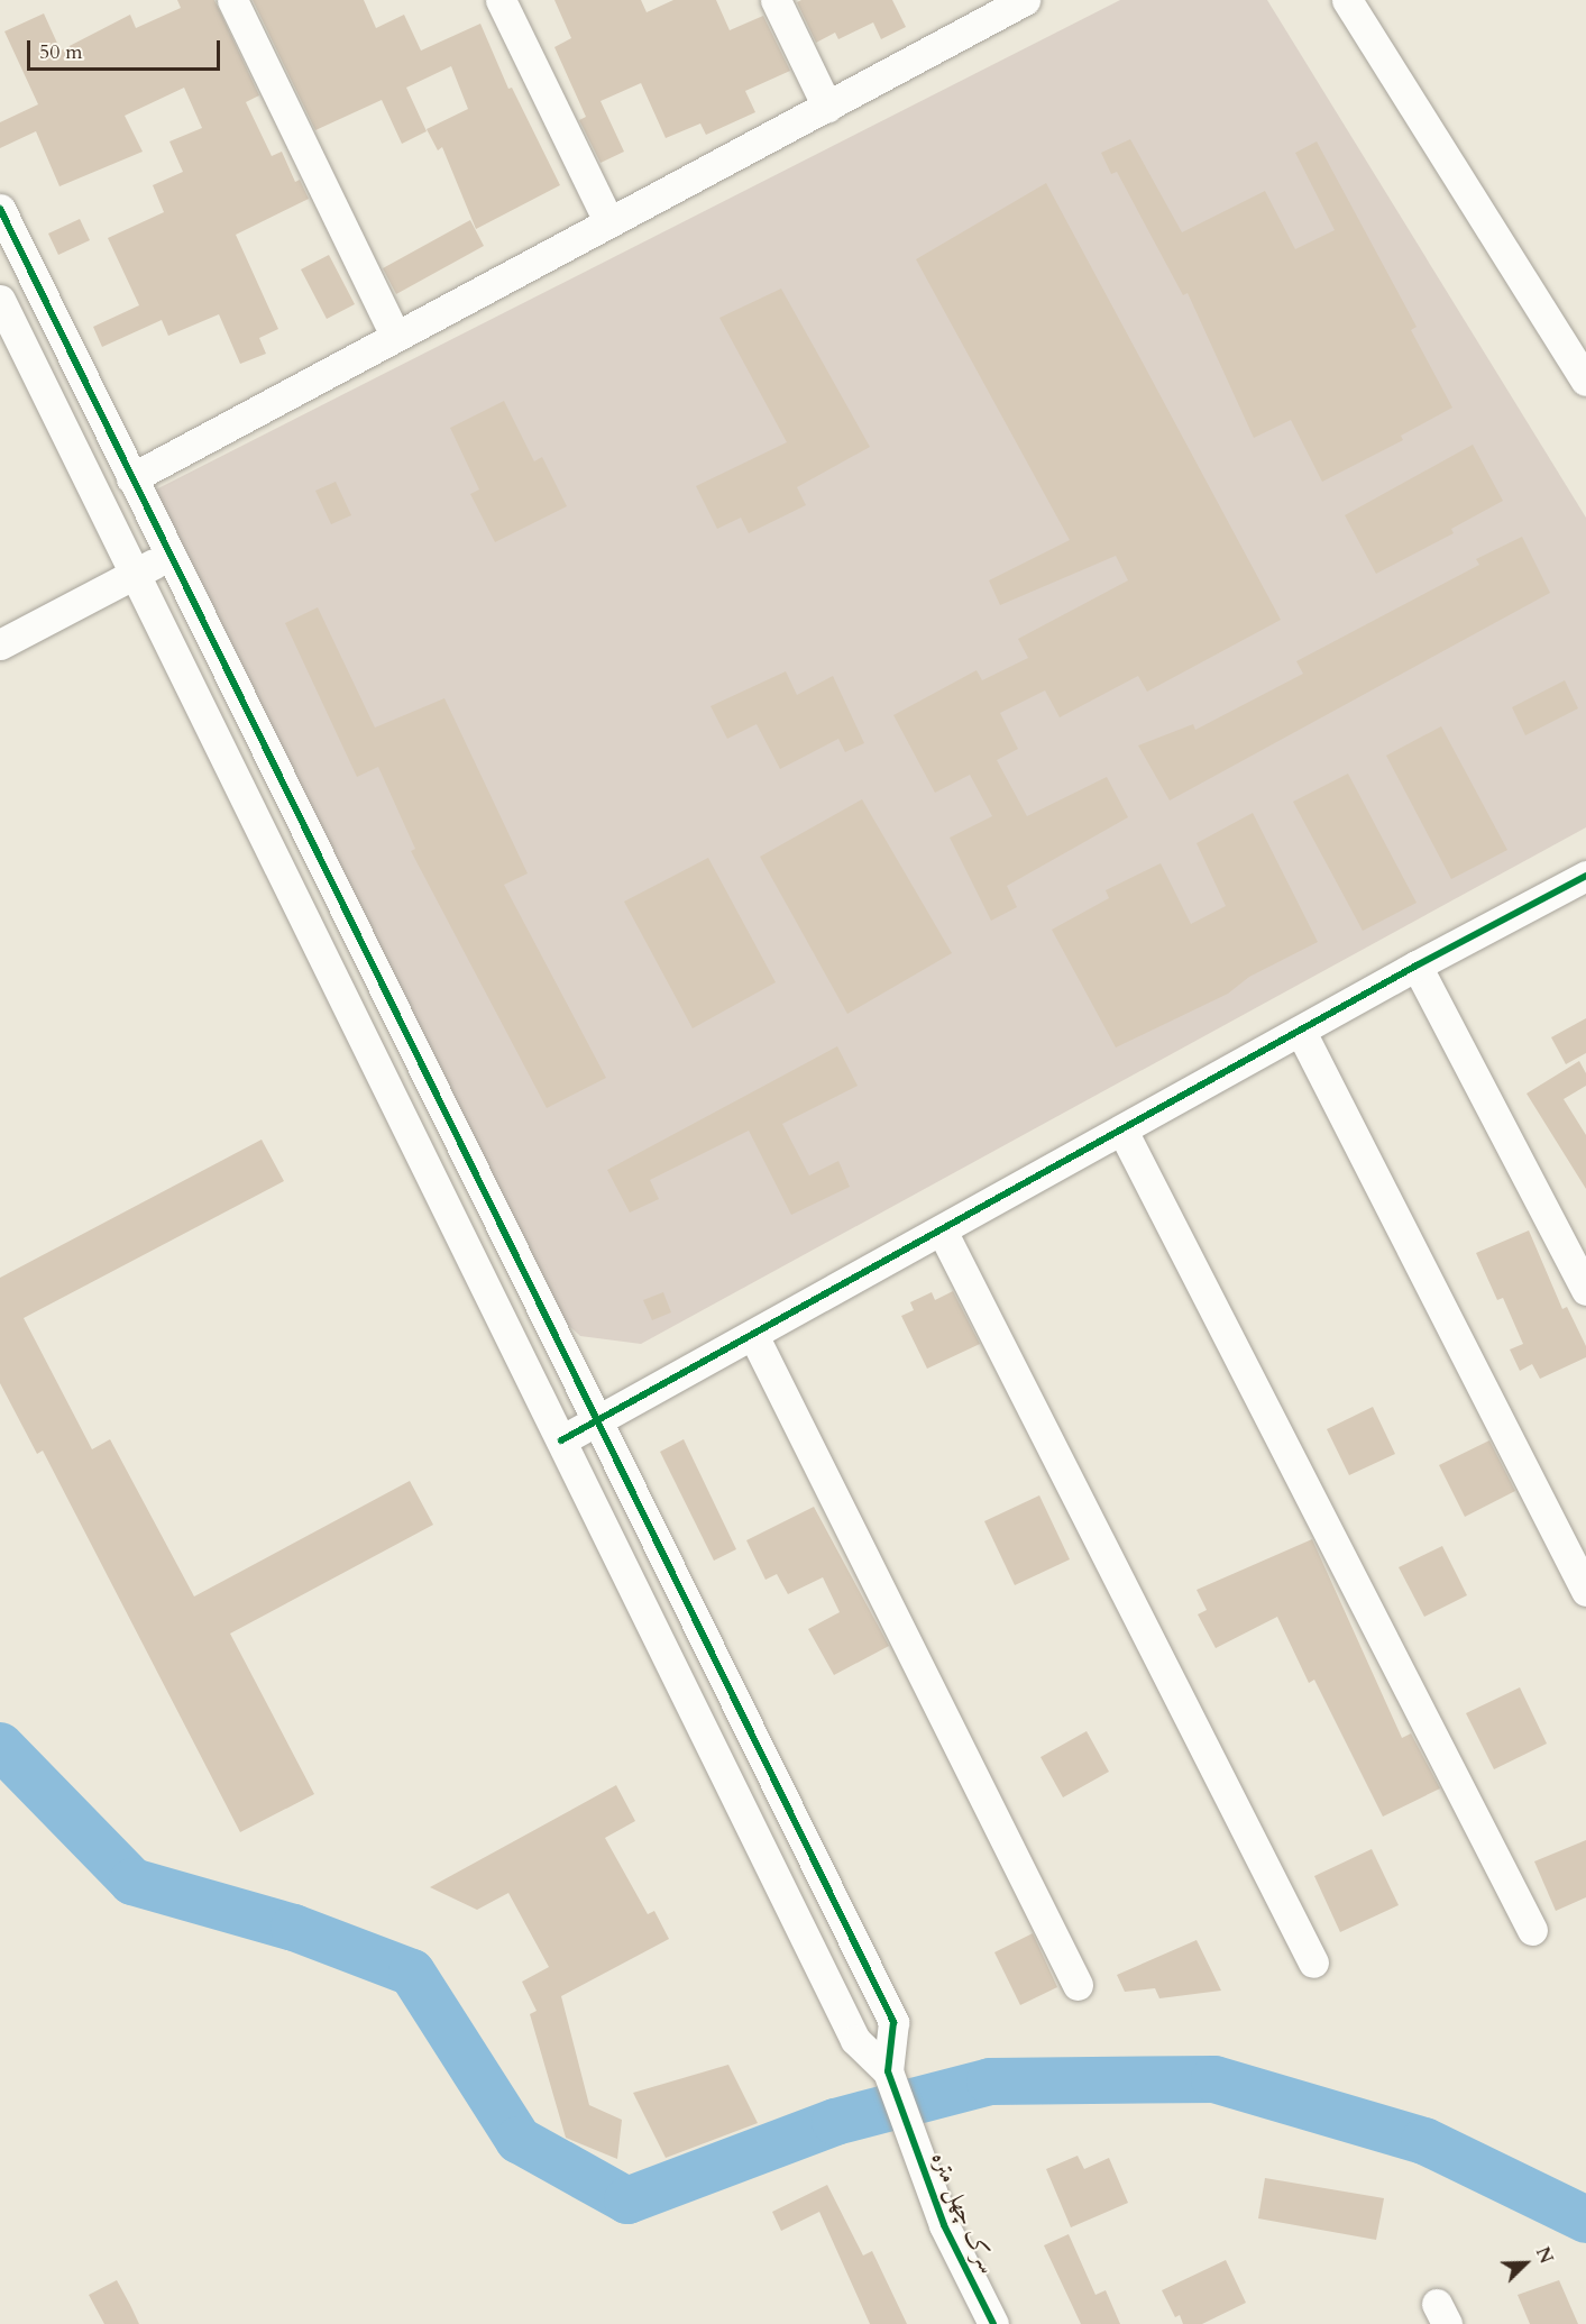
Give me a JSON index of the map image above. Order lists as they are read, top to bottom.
{
  "streets": {
    "street": ["سرک چهل متره"]
  },
  "scale_bar": "50 m",
  "north": "top right"
}
